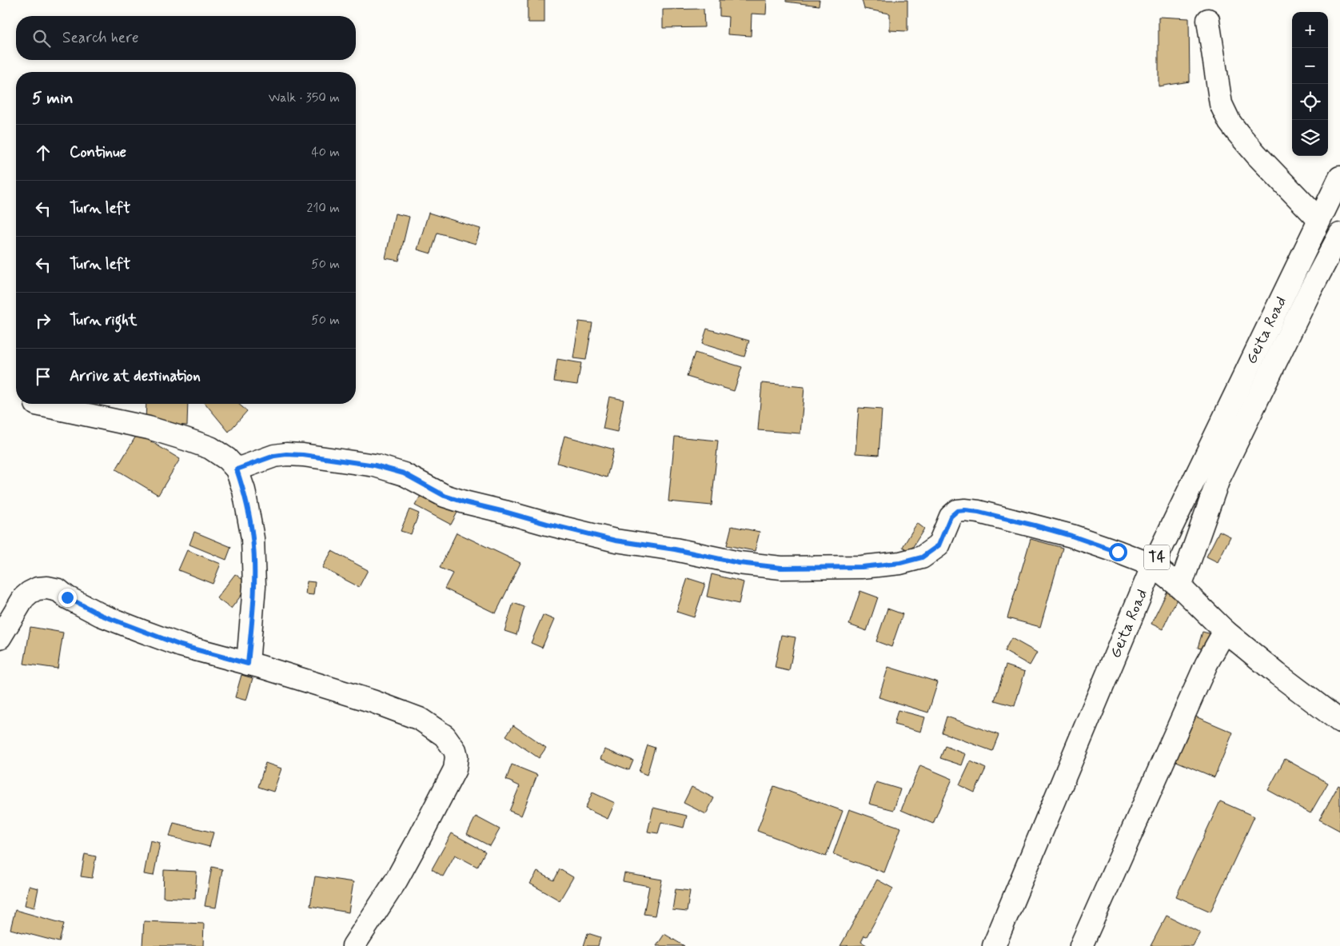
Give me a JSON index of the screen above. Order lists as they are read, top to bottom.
{
  "streets": {
    "main road": ["Geita Road", "T4"]
  },
  "page": {
    "map_buttons": ["+", "−"],
    "search": "Search here",
    "heading": ["5 min", "Walk · 350 m"],
    "list": [
      ["Continue", "40 m"],
      ["Turn left", "210 m"],
      ["Turn left", "50 m"],
      ["Turn right", "50 m"],
      "Arrive at destination"
    ]
  }
}
